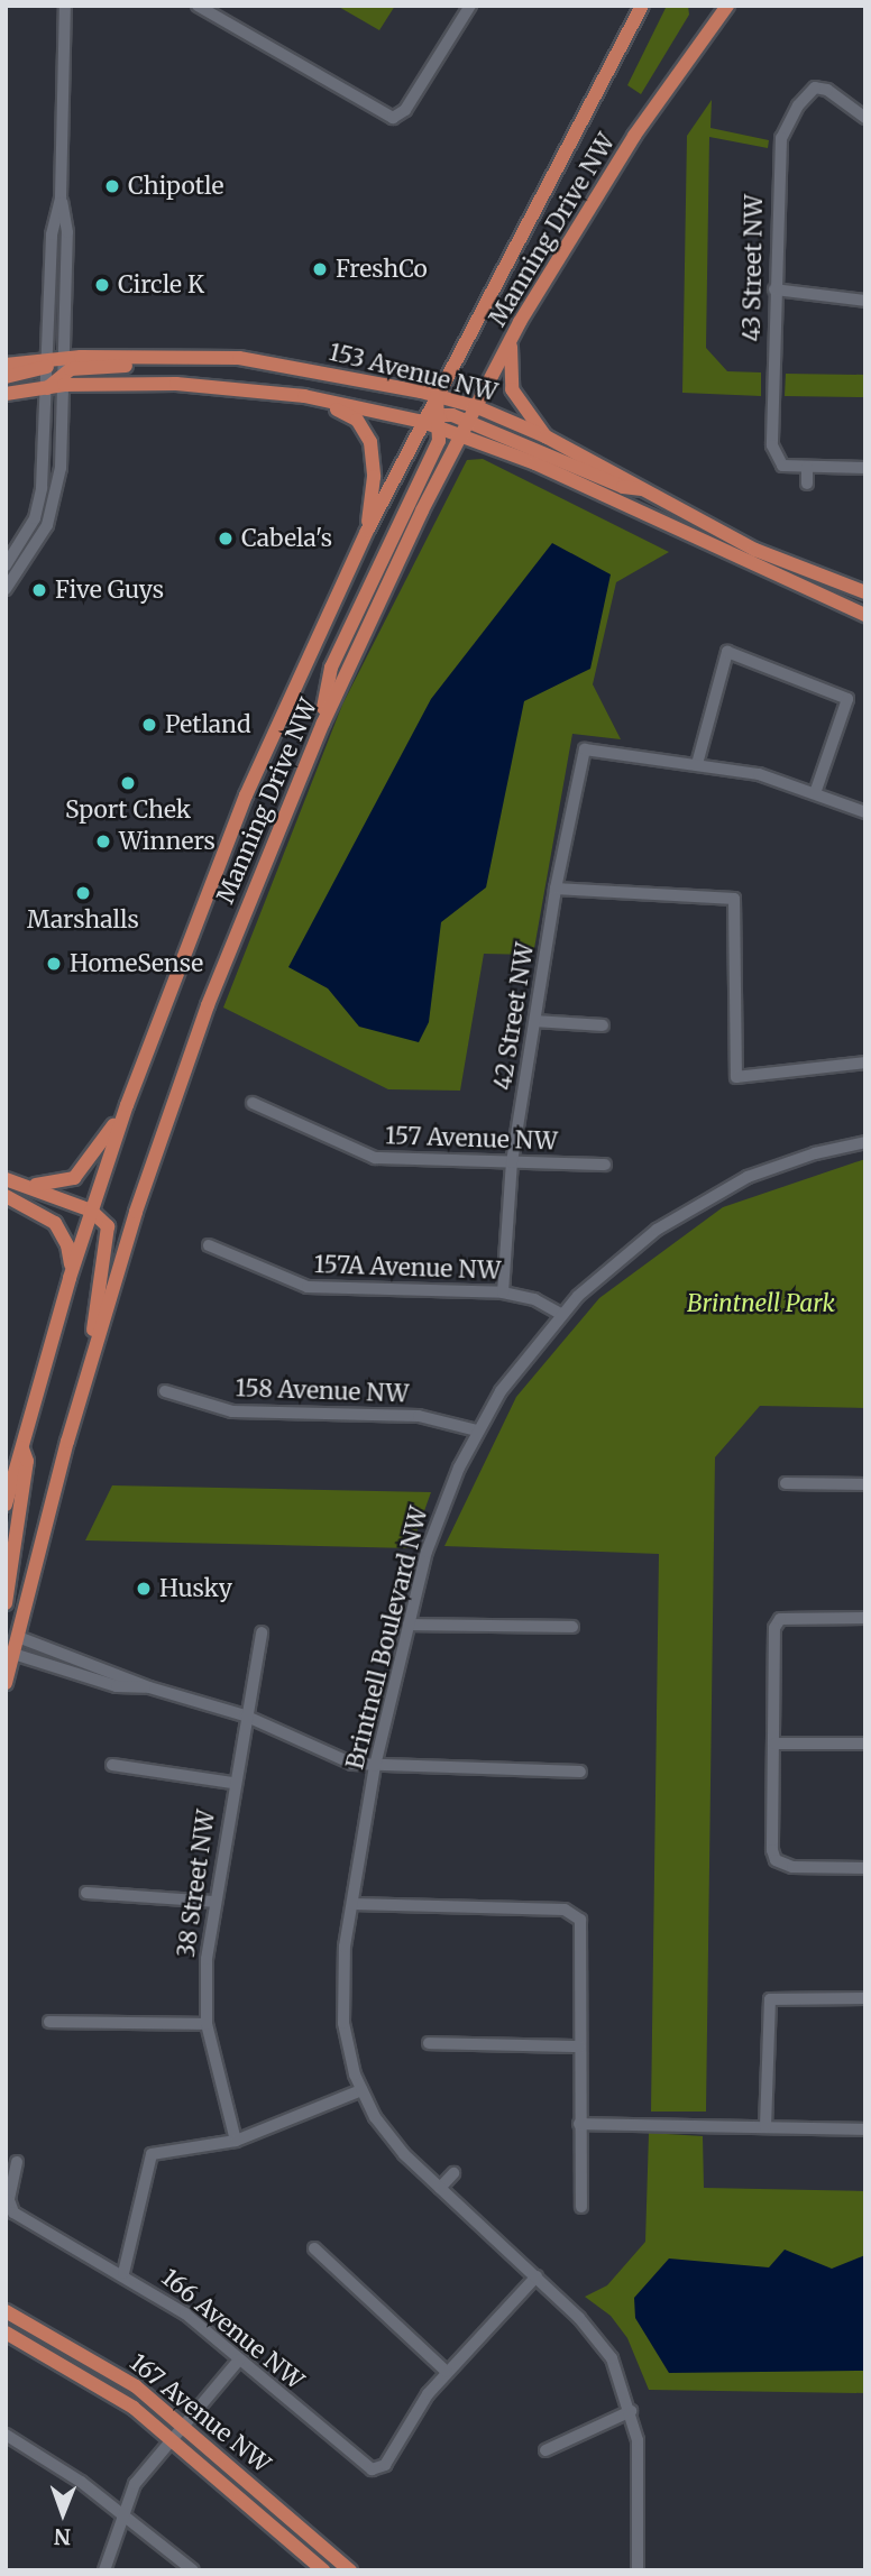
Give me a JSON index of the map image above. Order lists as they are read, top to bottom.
{
  "streets": {
    "main road": ["Manning Drive NW", "153 Avenue NW", "167 Avenue NW"],
    "street": [
      "43 Street NW",
      "42 Street NW",
      "157 Avenue NW",
      "157A Avenue NW",
      "158 Avenue NW",
      "Brintnell Boulevard NW",
      "38 Street NW",
      "166 Avenue NW"
    ]
  },
  "crossings": [
    ["Manning Drive NW", "153 Avenue NW"],
    ["42 Street NW", "157 Avenue NW"],
    ["42 Street NW", "157A Avenue NW"],
    ["157A Avenue NW", "Brintnell Boulevard NW"],
    ["158 Avenue NW", "Brintnell Boulevard NW"]
  ],
  "parks": ["Brintnell Park"],
  "places": [
    "Chipotle",
    "FreshCo",
    "Circle K",
    "Cabela's",
    "Five Guys",
    "Petland",
    "Sport Chek",
    "Winners",
    "Marshalls",
    "HomeSense",
    "Husky"
  ],
  "north": "bottom"
}
